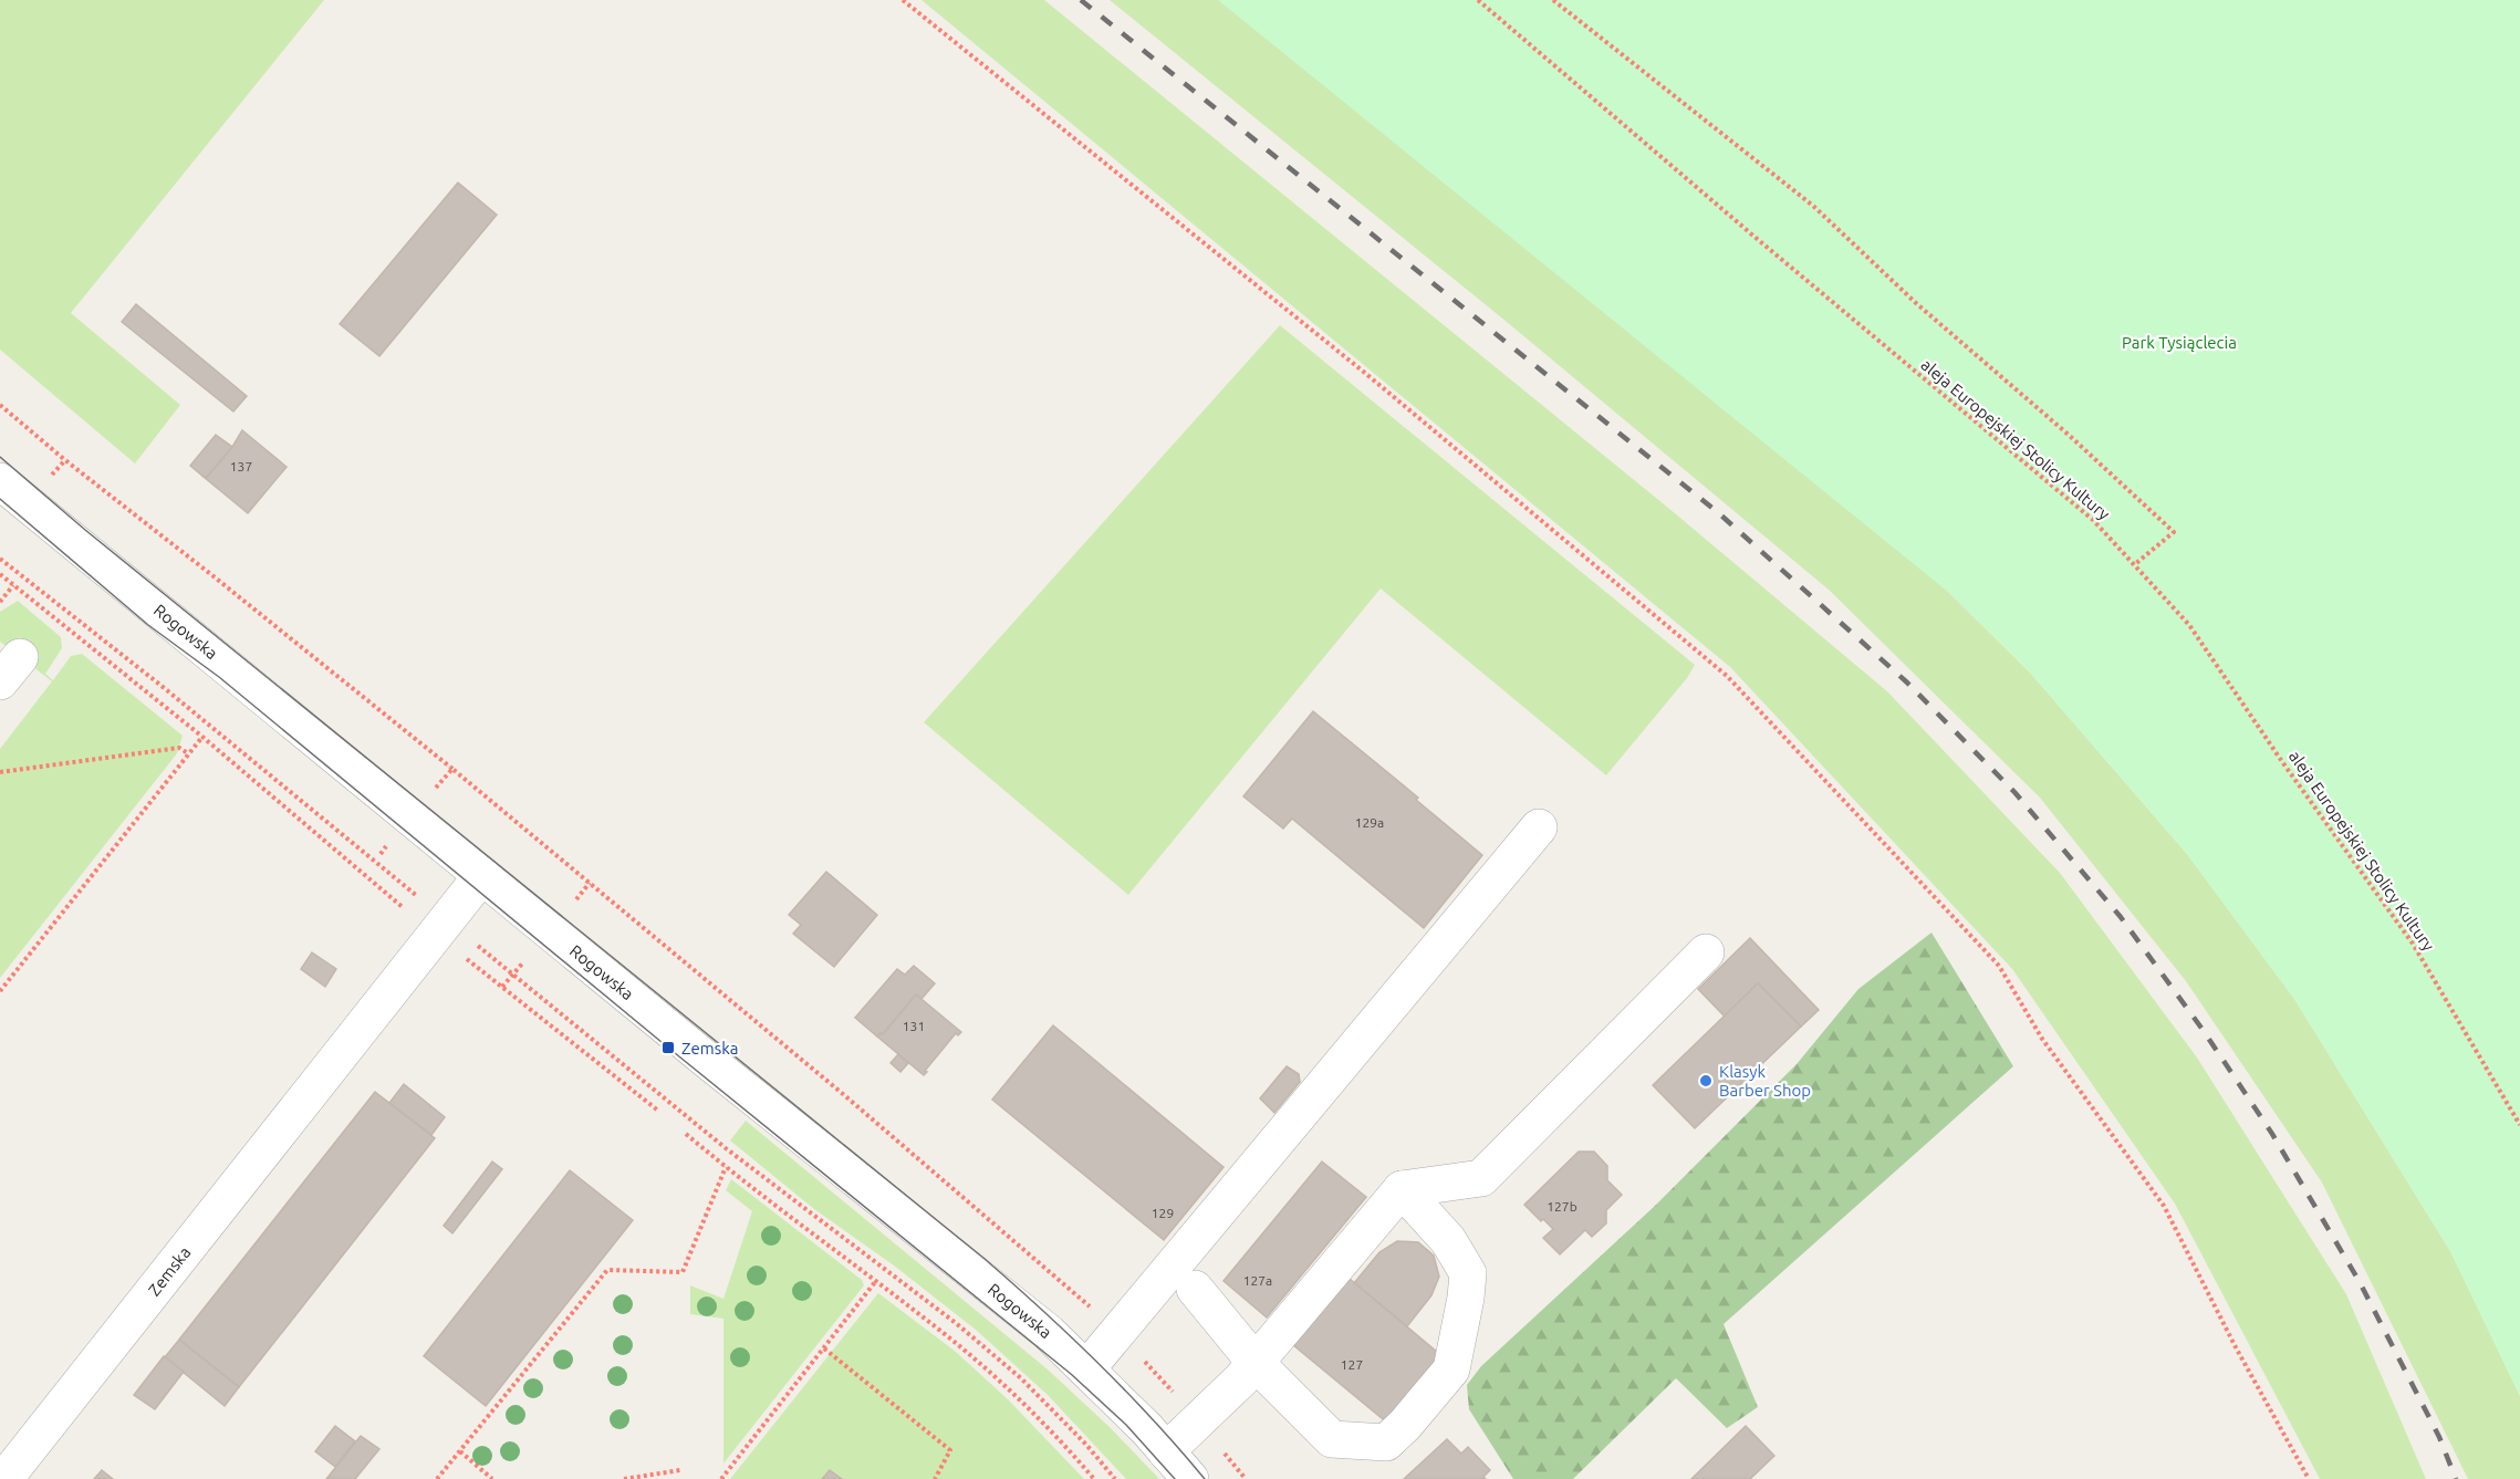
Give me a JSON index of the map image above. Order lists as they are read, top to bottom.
{
  "streets": {
    "street": ["Rogowska", "Zemska"],
    "path": ["aleja Europejskiej Stolicy Kultury"]
  },
  "crossings": [
    ["Rogowska", "Zemska"]
  ],
  "parks": ["Park Tysiąclecia"],
  "places": {
    "transit": ["Zemska"],
    "other": ["Klasyk Barber Shop"]
  },
  "house_numbers": [
    "137",
    "129a",
    "131",
    "127b",
    "129",
    "127a",
    "127"
  ]
}
